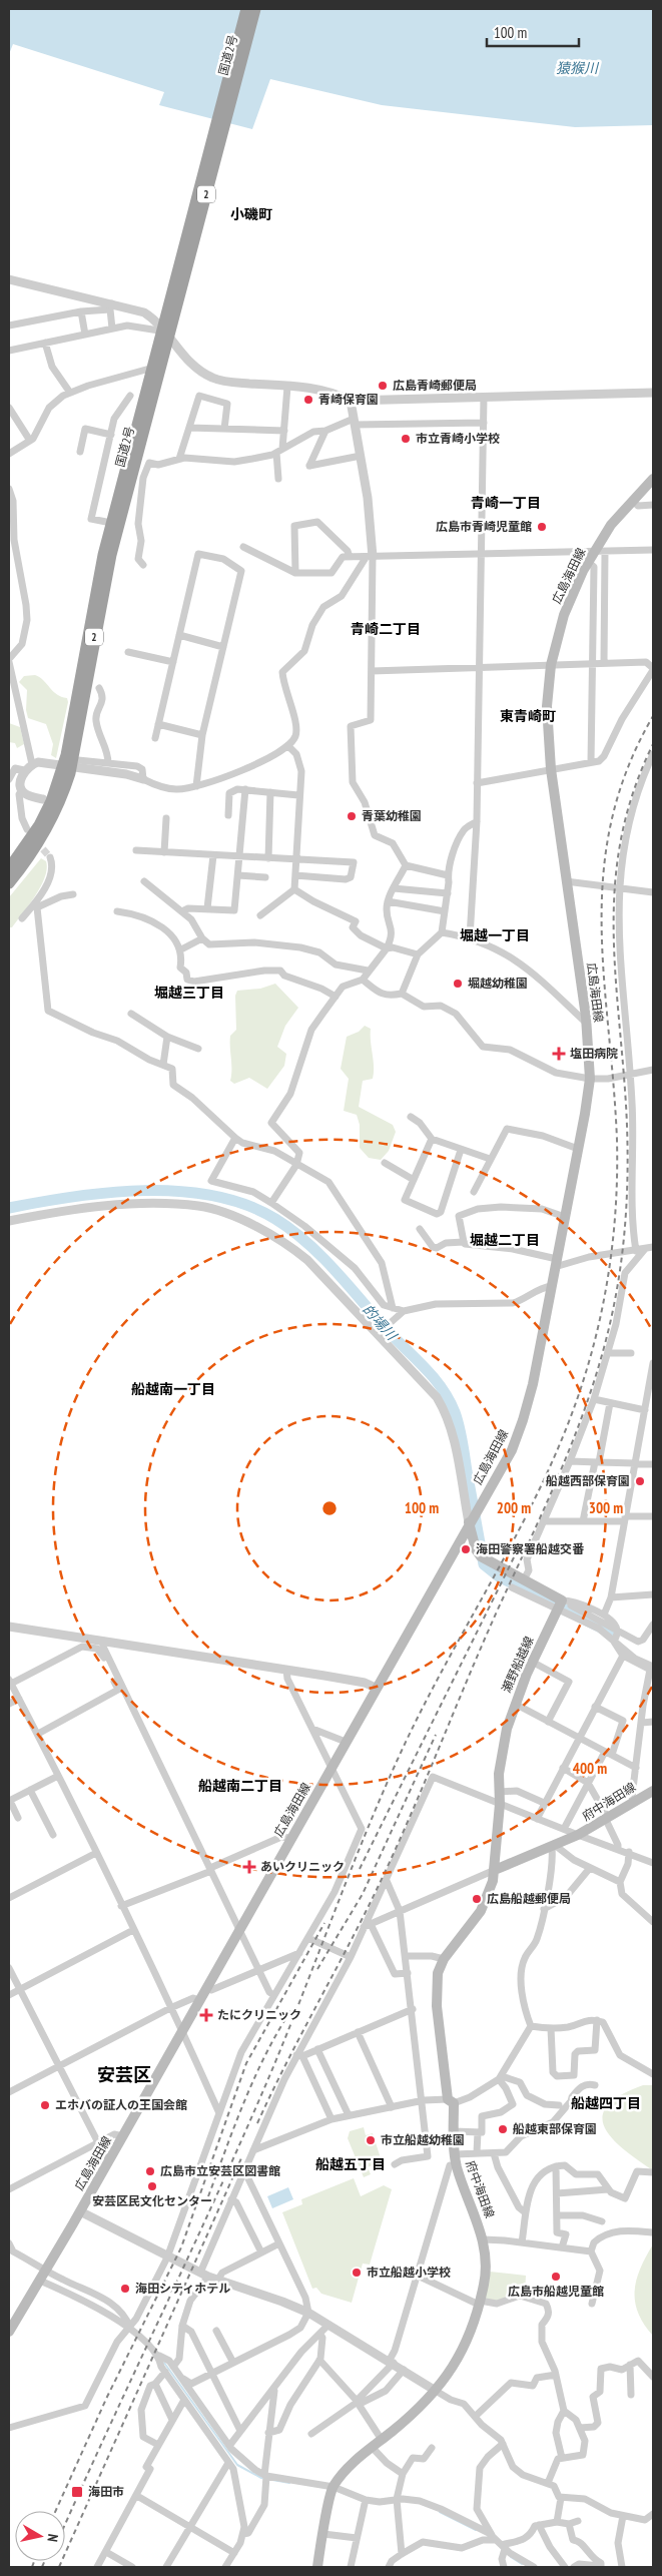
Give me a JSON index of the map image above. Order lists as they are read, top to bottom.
{
  "streets": {
    "highway": ["国道2号", "2"],
    "main road": ["広島海田線", "瀬野船越線", "府中海田線"]
  },
  "crossings": [
    ["瀬野船越線", "府中海田線"]
  ],
  "districts": [
    "小磯町",
    "青崎一丁目",
    "青崎二丁目",
    "東青崎町",
    "堀越一丁目",
    "堀越三丁目",
    "堀越二丁目",
    "船越南一丁目",
    "船越南二丁目",
    "安芸区",
    "船越四丁目",
    "船越五丁目"
  ],
  "water": ["猿猴川", "的場川"],
  "places": {
    "other": [
      "広島青崎郵便局",
      "青崎保育園",
      "市立青崎小学校",
      "広島市青崎児童館",
      "青葉幼稚園",
      "堀越幼稚園",
      "船越西部保育園",
      "海田警察署船越交番",
      "広島船越郵便局",
      "エホバの証人の王国会館",
      "船越東部保育園",
      "市立船越幼稚園",
      "広島市立安芸区図書館",
      "安芸区民文化センター",
      "市立船越小学校",
      "広島市船越児童館",
      "海田シティホテル"
    ],
    "health": ["塩田病院", "あいクリニック", "たにクリニック"],
    "transit": ["海田市"]
  },
  "scale_bar": "100 m",
  "north": "right",
  "rings": [
    "100 m",
    "200 m",
    "300 m",
    "400 m"
  ]
}
